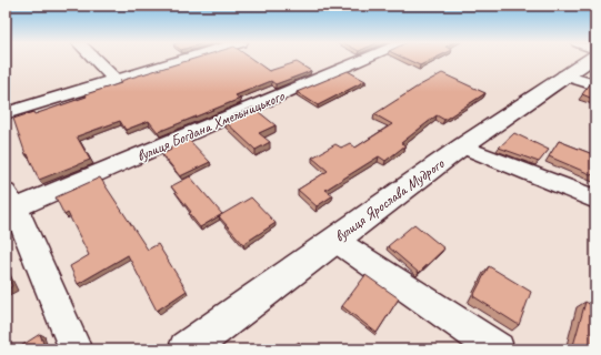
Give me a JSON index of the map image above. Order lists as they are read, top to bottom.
{
  "streets": {
    "street": ["вулиця Богдана Хмельницького", "вулиця Ярослава Мудрого"]
  }
}
